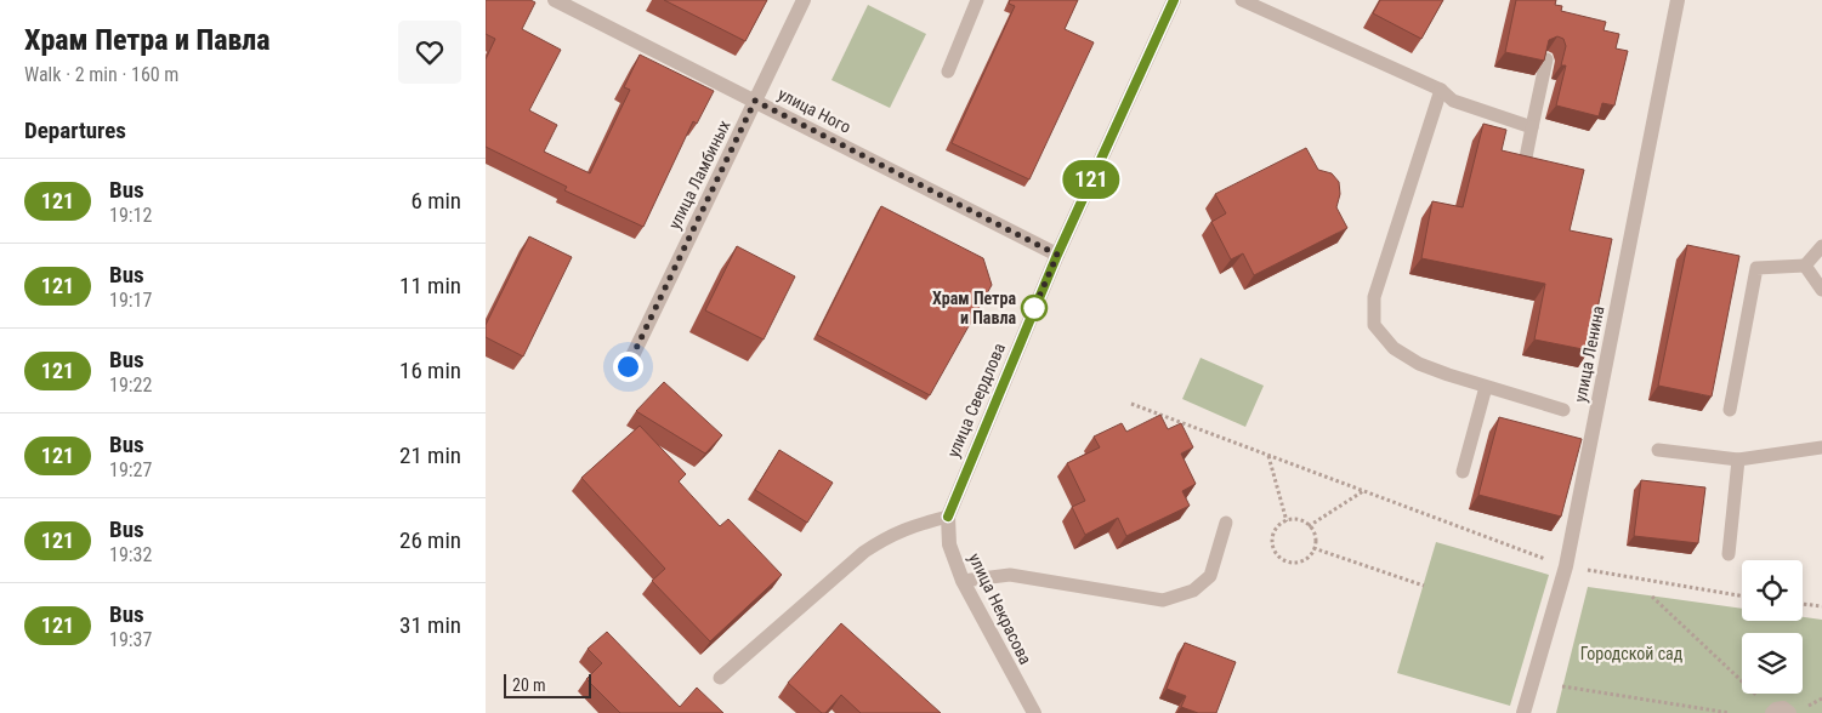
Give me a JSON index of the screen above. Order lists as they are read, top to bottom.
{
  "streets": {
    "street": [
      "улица Ного",
      "улица Ламбиных",
      "улица Ленина",
      "улица Свердлова",
      "улица Некрасова"
    ]
  },
  "crossings": [
    ["улица Ного", "улица Ламбиных"],
    ["улица Ного", "улица Свердлова"],
    ["улица Свердлова", "улица Некрасова"]
  ],
  "parks": ["Городской сад"],
  "places": ["Храм Петра и Павла"],
  "lines": ["bus line 121"],
  "scale_bar": "20 m",
  "page": {
    "heading": [
      ["Храм Петра и Павла", "Walk · 2 min · 160 m"],
      "Departures"
    ],
    "on_map": "121",
    "list": [
      {
        "mark": "121",
        "name": "Bus",
        "note": "19:12",
        "value": "6 min"
      },
      {
        "mark": "121",
        "name": "Bus",
        "note": "19:17",
        "value": "11 min"
      },
      {
        "mark": "121",
        "name": "Bus",
        "note": "19:22",
        "value": "16 min"
      },
      {
        "mark": "121",
        "name": "Bus",
        "note": "19:27",
        "value": "21 min"
      },
      {
        "mark": "121",
        "name": "Bus",
        "note": "19:32",
        "value": "26 min"
      },
      {
        "mark": "121",
        "name": "Bus",
        "note": "19:37",
        "value": "31 min"
      }
    ],
    "scale": "20 m"
  }
}
